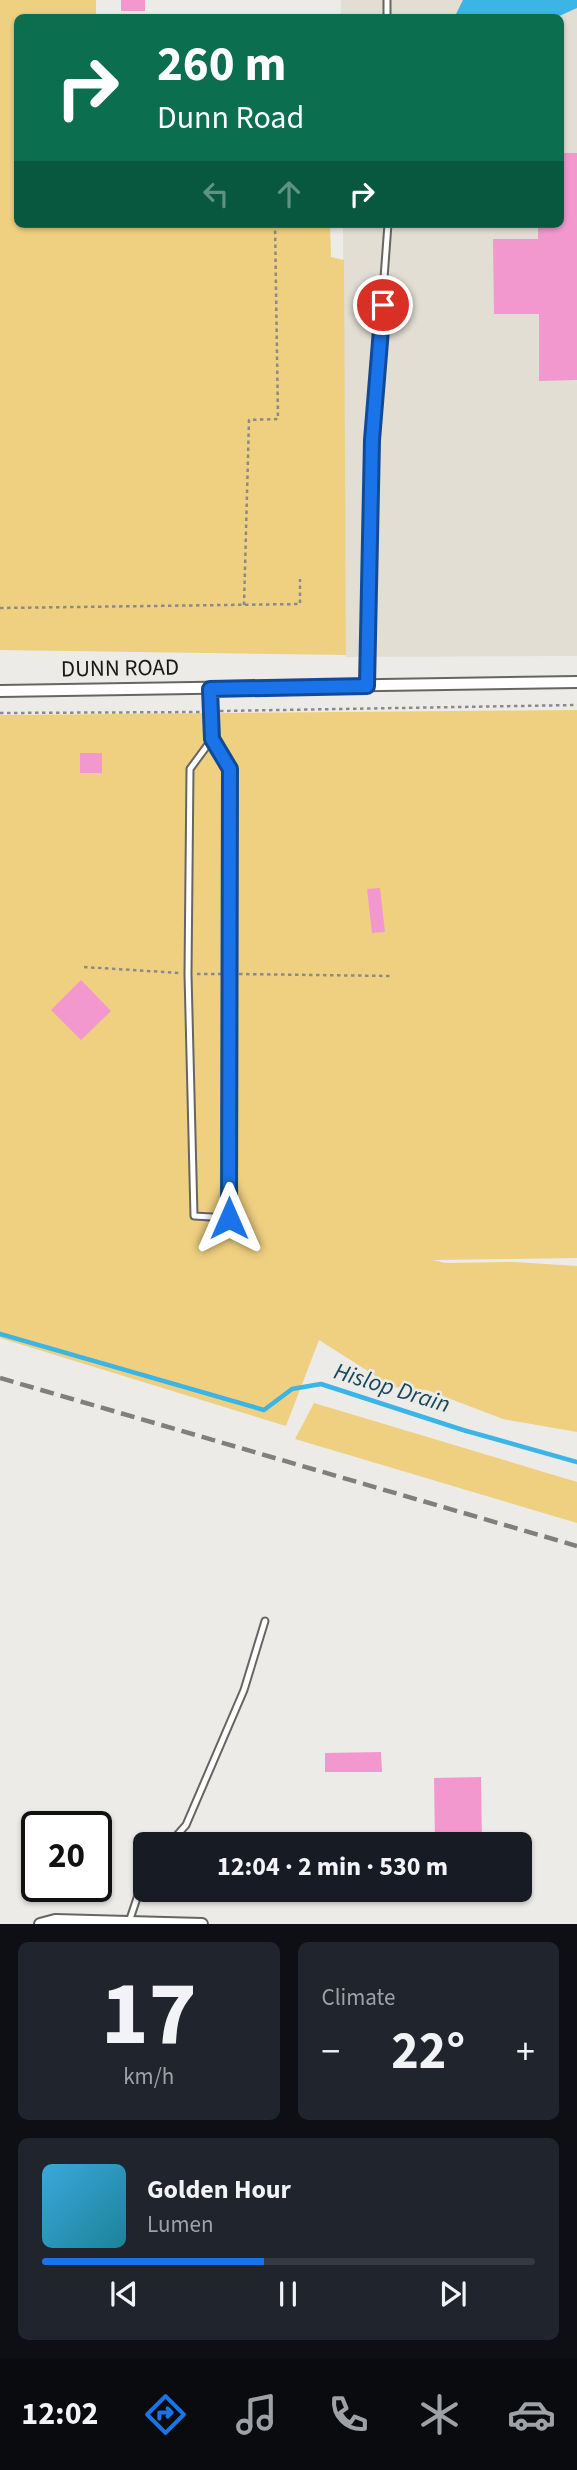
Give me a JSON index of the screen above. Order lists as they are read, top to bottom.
{
  "streets": {
    "street": ["DUNN ROAD"]
  },
  "water": ["Hislop Drain"],
  "page": {
    "turn": ["260 m", "Dunn Road"],
    "limit": "20",
    "trip": "12:04 · 2 min · 530 m",
    "tile": [
      ["17", "km/h"],
      "Climate"
    ],
    "heat": ["−", "22°", "+"],
    "song": ["Golden Hour", "Lumen"],
    "tabs": "12:02"
  }
}
